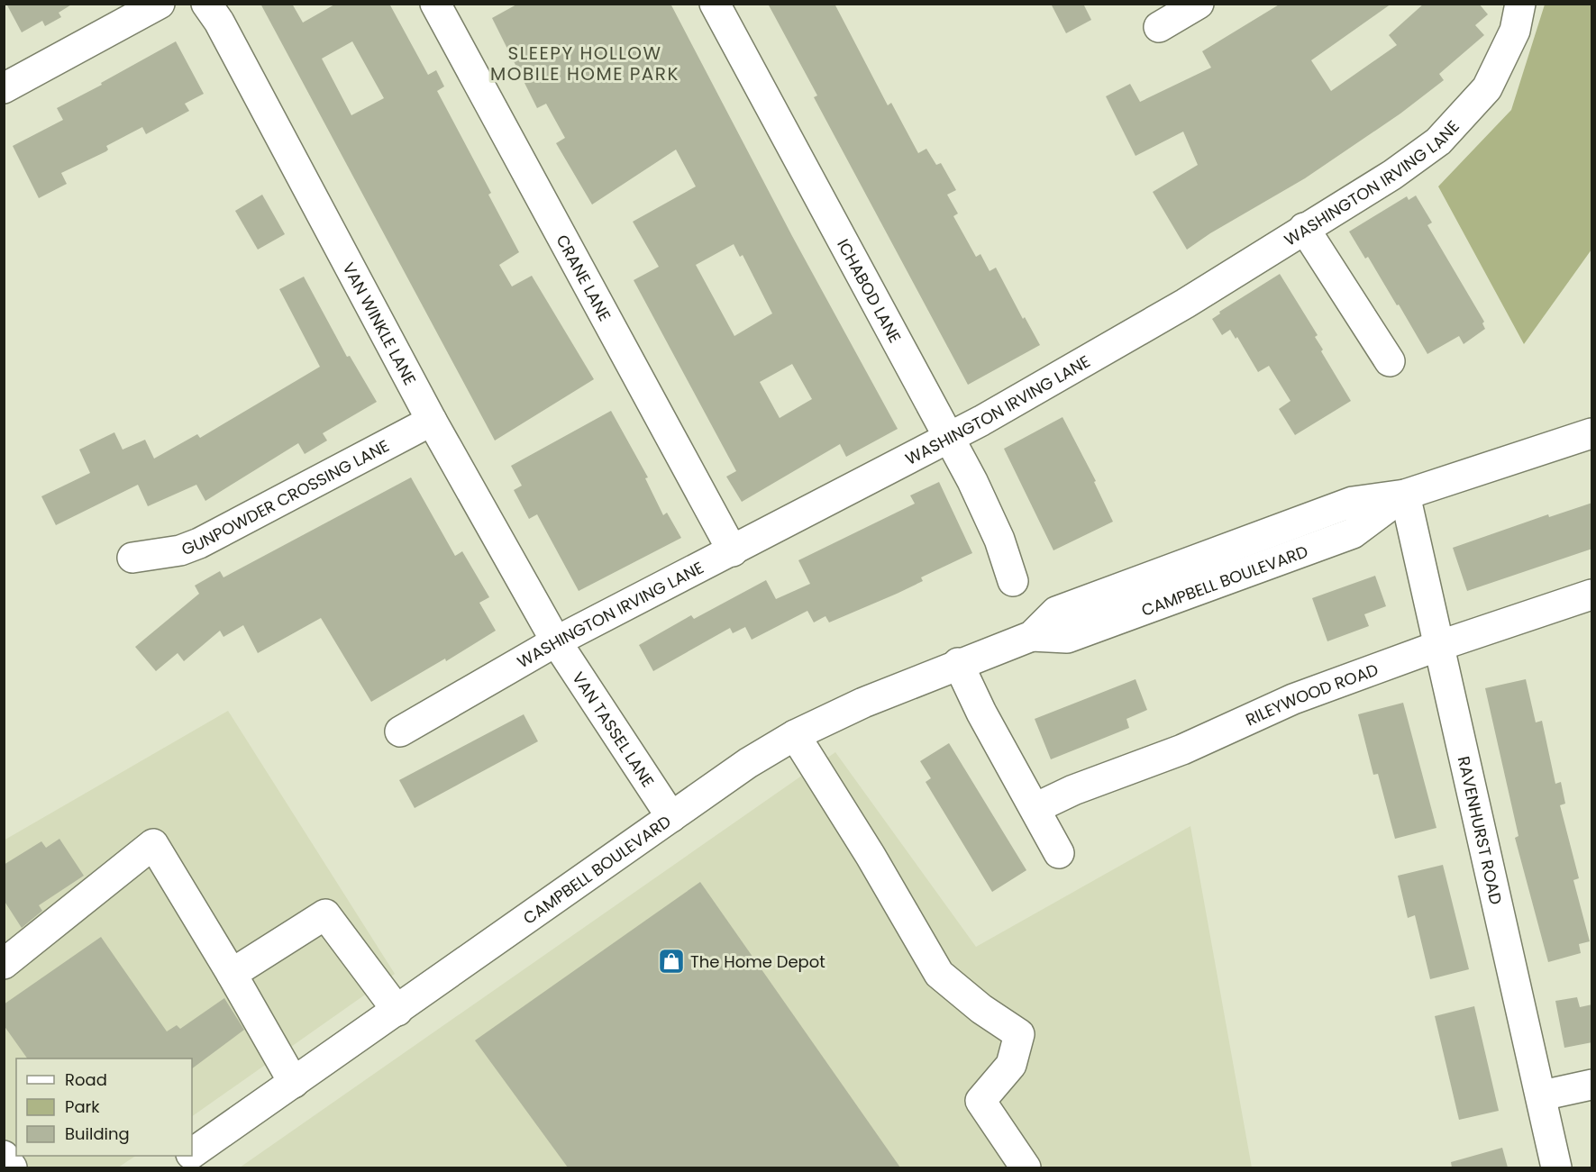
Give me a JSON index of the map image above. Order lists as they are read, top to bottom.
{
  "streets": {
    "street": [
      "WASHINGTON IRVING LANE",
      "CRANE LANE",
      "ICHABOD LANE",
      "VAN WINKLE LANE",
      "GUNPOWDER CROSSING LANE",
      "CAMPBELL BOULEVARD",
      "RILEYWOOD ROAD",
      "VAN TASSEL LANE",
      "RAVENHURST ROAD"
    ]
  },
  "crossings": [
    ["WASHINGTON IRVING LANE", "CRANE LANE"],
    ["WASHINGTON IRVING LANE", "ICHABOD LANE"],
    ["WASHINGTON IRVING LANE", "VAN WINKLE LANE"],
    ["WASHINGTON IRVING LANE", "VAN TASSEL LANE"],
    ["VAN WINKLE LANE", "GUNPOWDER CROSSING LANE"],
    ["VAN WINKLE LANE", "VAN TASSEL LANE"],
    ["CAMPBELL BOULEVARD", "VAN TASSEL LANE"],
    ["CAMPBELL BOULEVARD", "RAVENHURST ROAD"],
    ["RILEYWOOD ROAD", "RAVENHURST ROAD"]
  ],
  "districts": ["SLEEPY HOLLOW MOBILE HOME PARK"],
  "places": {
    "shop": ["The Home Depot"]
  },
  "legend": ["Road", "Park", "Building"]
}
